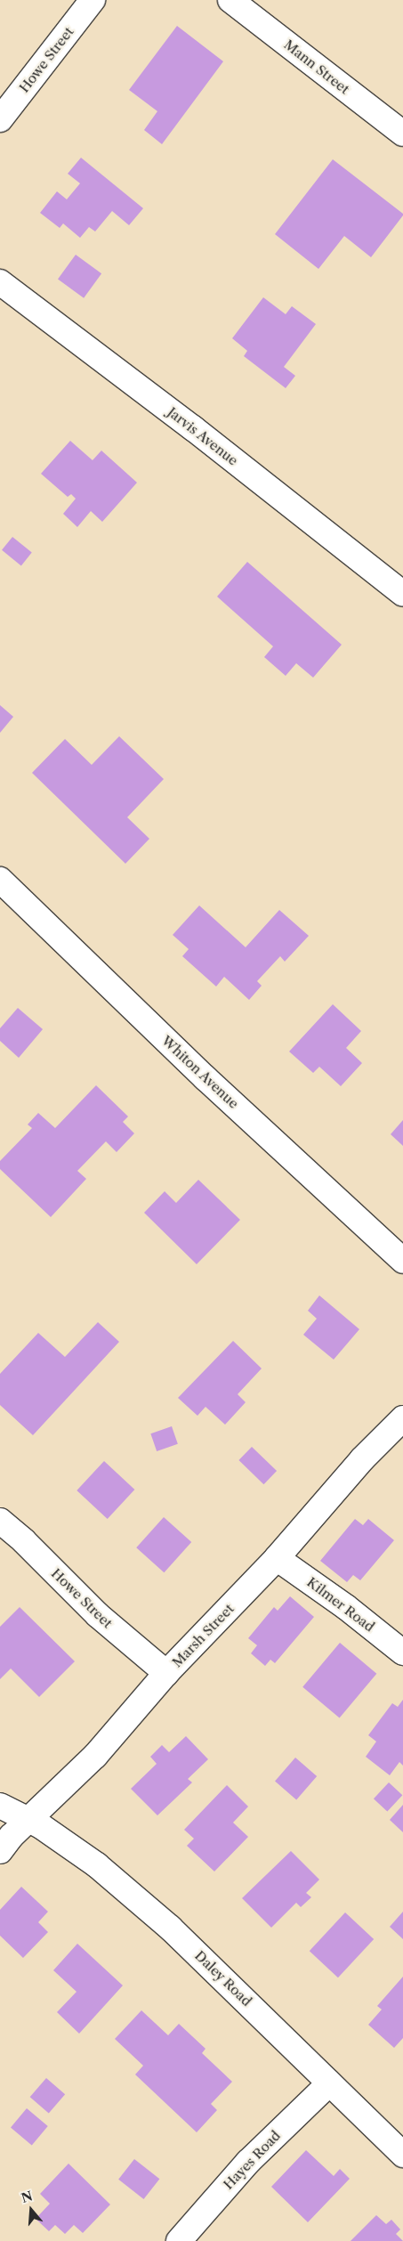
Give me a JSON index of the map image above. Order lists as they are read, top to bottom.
{
  "streets": {
    "street": [
      "Howe Street",
      "Mann Street",
      "Jarvis Avenue",
      "Whiton Avenue",
      "Kilmer Road",
      "Marsh Street",
      "Daley Road",
      "Hayes Road"
    ]
  },
  "crossings": [
    ["Howe Street", "Marsh Street"],
    ["Kilmer Road", "Marsh Street"],
    ["Marsh Street", "Daley Road"],
    ["Daley Road", "Hayes Road"]
  ],
  "north": "top"
}
